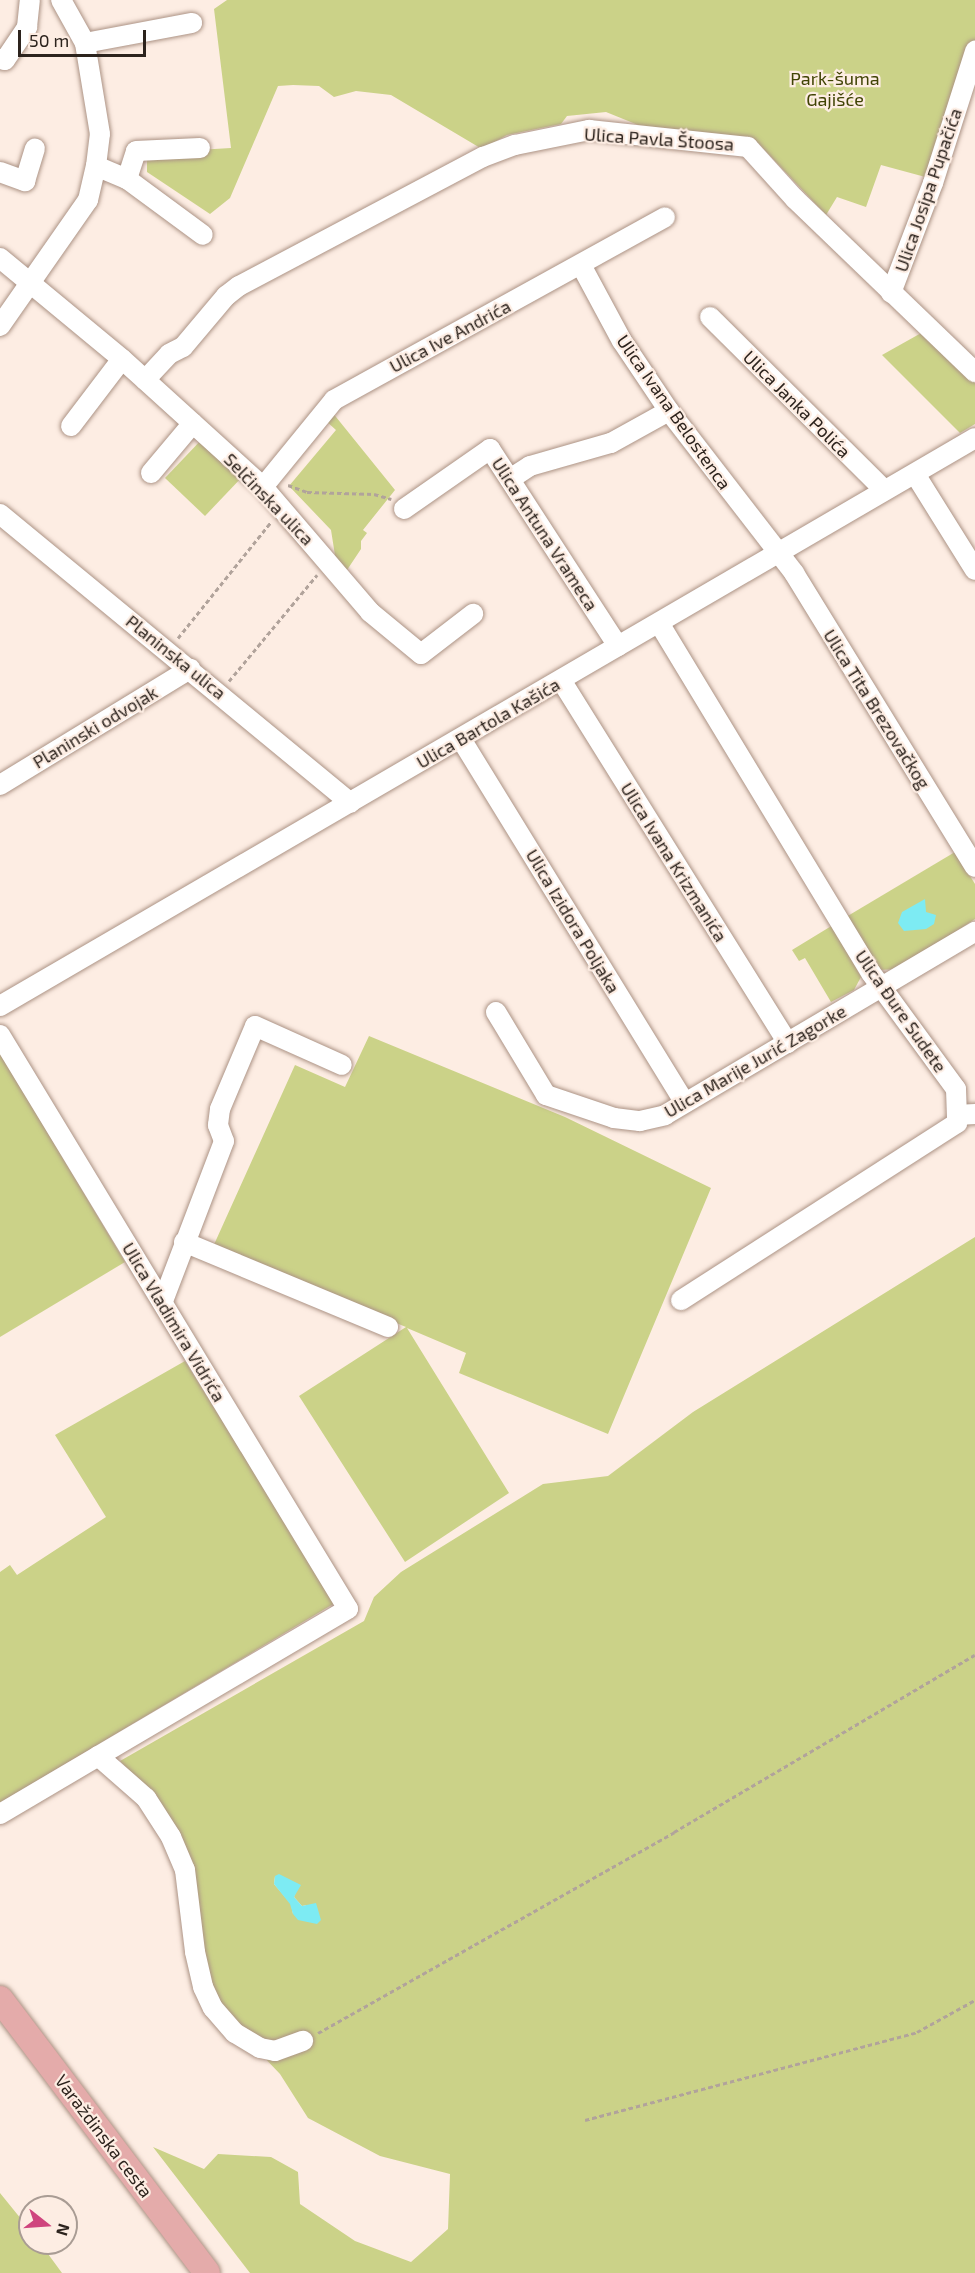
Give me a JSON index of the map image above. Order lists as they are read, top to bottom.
{
  "streets": {
    "main road": ["Varaždinska cesta"],
    "street": [
      "Ulica Pavla Štoosa",
      "Ulica Josipa Pupačića",
      "Ulica Ive Andrića",
      "Ulica Janka Polića",
      "Ulica Ivana Belostenca",
      "Selčinska ulica",
      "Ulica Antuna Vrameca",
      "Planinska ulica",
      "Ulica Tita Brezovačkog",
      "Ulica Bartola Kašića",
      "Planinski odvojak",
      "Ulica Ivana Krizmanića",
      "Ulica Izidora Poljaka",
      "Ulica Đure Sudete",
      "Ulica Marije Jurić Zagorke",
      "Ulica Vladimira Vidrića"
    ]
  },
  "crossings": [
    ["Ulica Pavla Štoosa", "Ulica Josipa Pupačića"],
    ["Ulica Pavla Štoosa", "Selčinska ulica"],
    ["Ulica Ive Andrića", "Ulica Ivana Belostenca"],
    ["Ulica Ive Andrića", "Selčinska ulica"],
    ["Ulica Janka Polića", "Ulica Bartola Kašića"],
    ["Ulica Ivana Belostenca", "Ulica Tita Brezovačkog"],
    ["Ulica Ivana Belostenca", "Ulica Bartola Kašića"],
    ["Ulica Antuna Vrameca", "Ulica Bartola Kašića"],
    ["Planinska ulica", "Ulica Bartola Kašića"],
    ["Planinska ulica", "Planinski odvojak"],
    ["Ulica Tita Brezovačkog", "Ulica Bartola Kašića"],
    ["Ulica Bartola Kašića", "Ulica Ivana Krizmanića"],
    ["Ulica Bartola Kašića", "Ulica Izidora Poljaka"],
    ["Ulica Bartola Kašića", "Ulica Đure Sudete"],
    ["Ulica Ivana Krizmanića", "Ulica Marije Jurić Zagorke"],
    ["Ulica Izidora Poljaka", "Ulica Marije Jurić Zagorke"],
    ["Ulica Đure Sudete", "Ulica Marije Jurić Zagorke"]
  ],
  "parks": ["Park-šuma Gajišće"],
  "scale_bar": "50 m",
  "north": "right"
}
